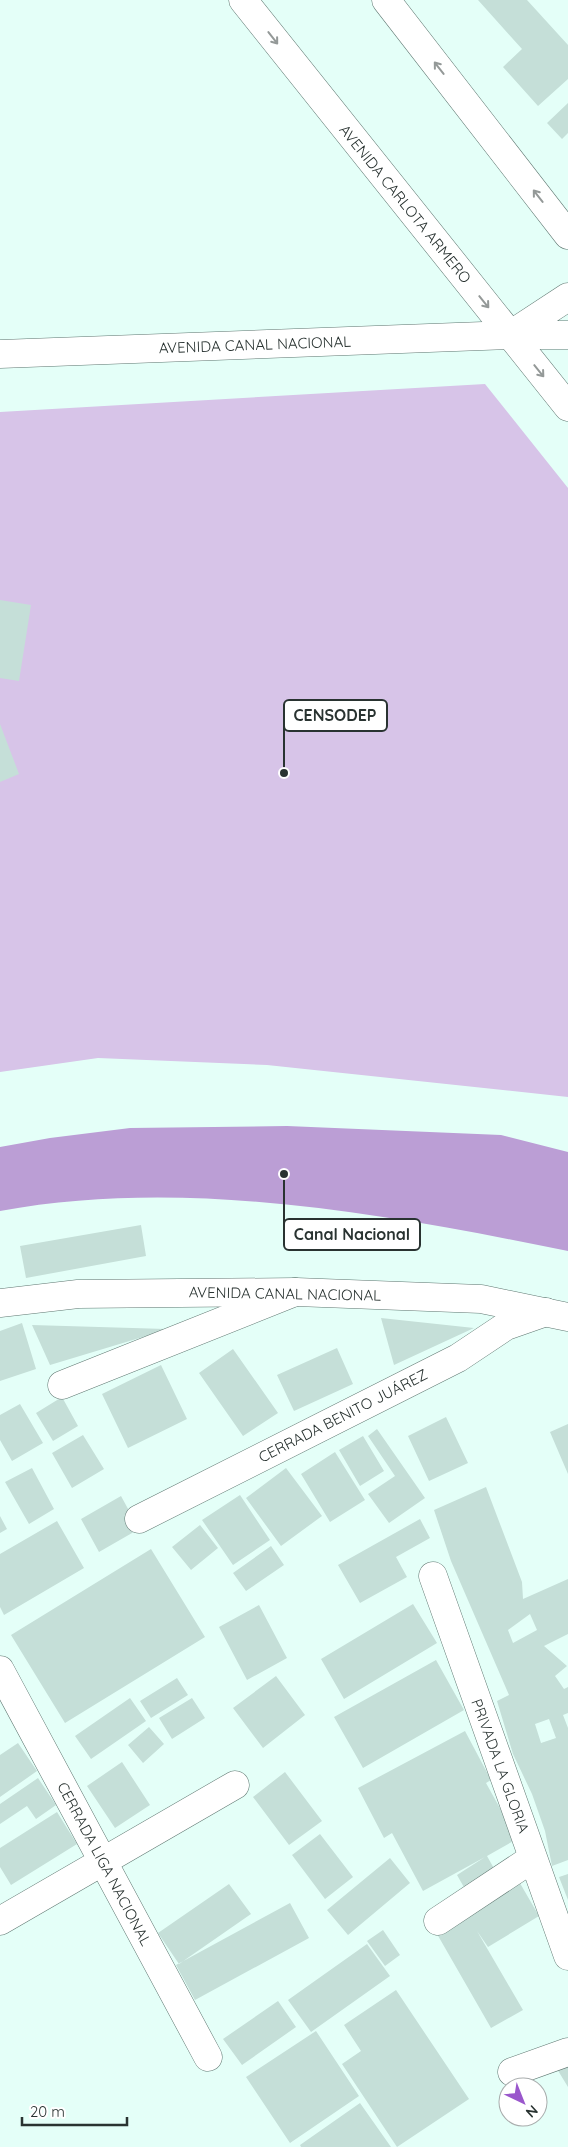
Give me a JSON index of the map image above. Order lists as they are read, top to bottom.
{
  "streets": {
    "street": [
      "AVENIDA CARLOTA ARMERO",
      "AVENIDA CANAL NACIONAL",
      "CERRADA BENITO JUÁREZ",
      "PRIVADA LA GLORIA",
      "CERRADA LIGA NACIONAL"
    ]
  },
  "crossings": [
    ["AVENIDA CARLOTA ARMERO", "AVENIDA CANAL NACIONAL"],
    ["AVENIDA CANAL NACIONAL", "CERRADA BENITO JUÁREZ"]
  ],
  "places": ["CENSODEP", "Canal Nacional"],
  "scale_bar": "20 m",
  "north": "bottom right"
}
